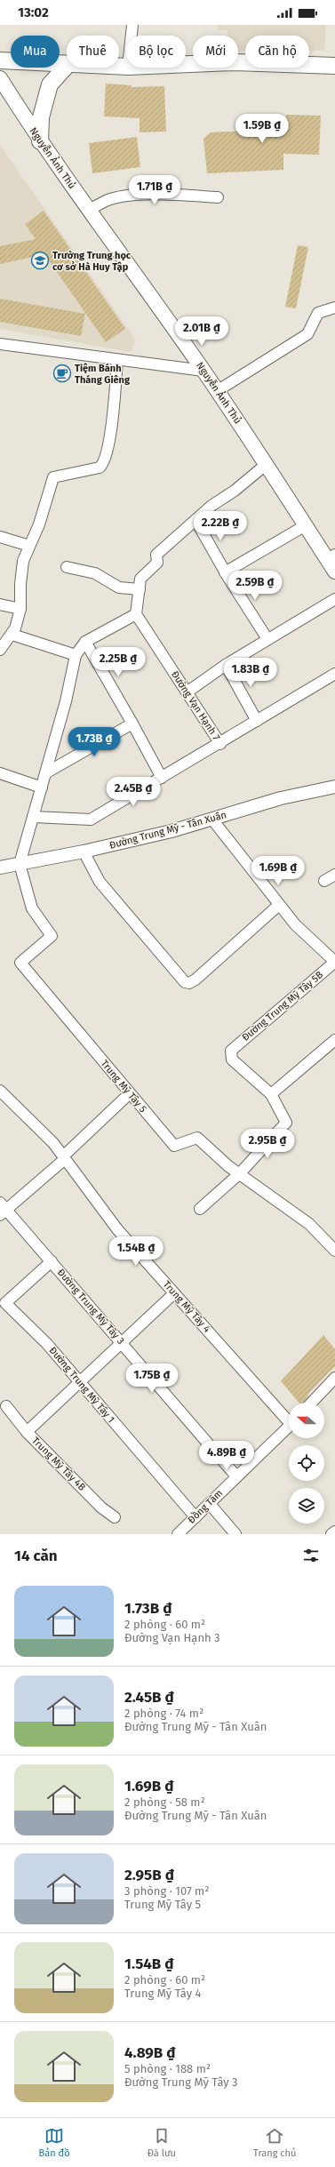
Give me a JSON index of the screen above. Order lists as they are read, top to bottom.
{
  "streets": {
    "main road": ["Nguyễn Ảnh Thủ"],
    "street": [
      "Đường Vạn Hạnh 7",
      "Đường Trung Mỹ - Tân Xuân",
      "Đường Trung Mỹ Tây 5B",
      "Trung Mỹ Tây 5",
      "Đường Trung Mỹ Tây 3",
      "Trung Mỹ Tây 4",
      "Đường Trung Mỹ Tây 1",
      "Trung Mỹ Tây 4B",
      "Đồng Tâm"
    ]
  },
  "crossings": [
    ["Đường Trung Mỹ - Tân Xuân", "Trung Mỹ Tây 5"],
    ["Đường Trung Mỹ Tây 3", "Đường Trung Mỹ Tây 1"],
    ["Đường Trung Mỹ Tây 3", "Trung Mỹ Tây 4B"],
    ["Đường Trung Mỹ Tây 3", "Đồng Tâm"],
    ["Trung Mỹ Tây 4", "Trung Mỹ Tây 4B"],
    ["Đường Trung Mỹ Tây 1", "Trung Mỹ Tây 4B"],
    ["Đường Trung Mỹ Tây 1", "Đồng Tâm"]
  ],
  "places": {
    "school or university": ["Trường Trung học cơ sở Hà Huy Tập"],
    "cafe": ["Tiệm Bánh Tháng Giêng"]
  },
  "north": "left",
  "page": {
    "status": "13:02",
    "chip": [
      "Mua",
      "Thuê",
      "Bộ lọc",
      "Mới",
      "Căn hộ"
    ],
    "price": [
      "1.59B ₫",
      "1.71B ₫",
      "2.01B ₫",
      "2.22B ₫",
      "2.59B ₫",
      "2.25B ₫",
      "1.83B ₫",
      "1.73B ₫",
      "2.45B ₫",
      "1.69B ₫",
      "2.95B ₫",
      "1.54B ₫",
      "1.75B ₫",
      "4.89B ₫"
    ],
    "heading": "14 căn",
    "list": [
      {
        "name": "1.73B ₫",
        "note": "2 phòng · 60 m² · Đường Vạn Hạnh 3"
      },
      {
        "name": "2.45B ₫",
        "note": "2 phòng · 74 m² · Đường Trung Mỹ - Tân Xuân"
      },
      {
        "name": "1.69B ₫",
        "note": "2 phòng · 58 m² · Đường Trung Mỹ - Tân Xuân"
      },
      {
        "name": "2.95B ₫",
        "note": "3 phòng · 107 m² · Trung Mỹ Tây 5"
      },
      {
        "name": "1.54B ₫",
        "note": "2 phòng · 60 m² · Trung Mỹ Tây 4"
      },
      {
        "name": "4.89B ₫",
        "note": "5 phòng · 188 m² · Đường Trung Mỹ Tây 3"
      }
    ],
    "tabs": ["Bản đồ", "Đã lưu", "Trang chủ"]
  }
}
